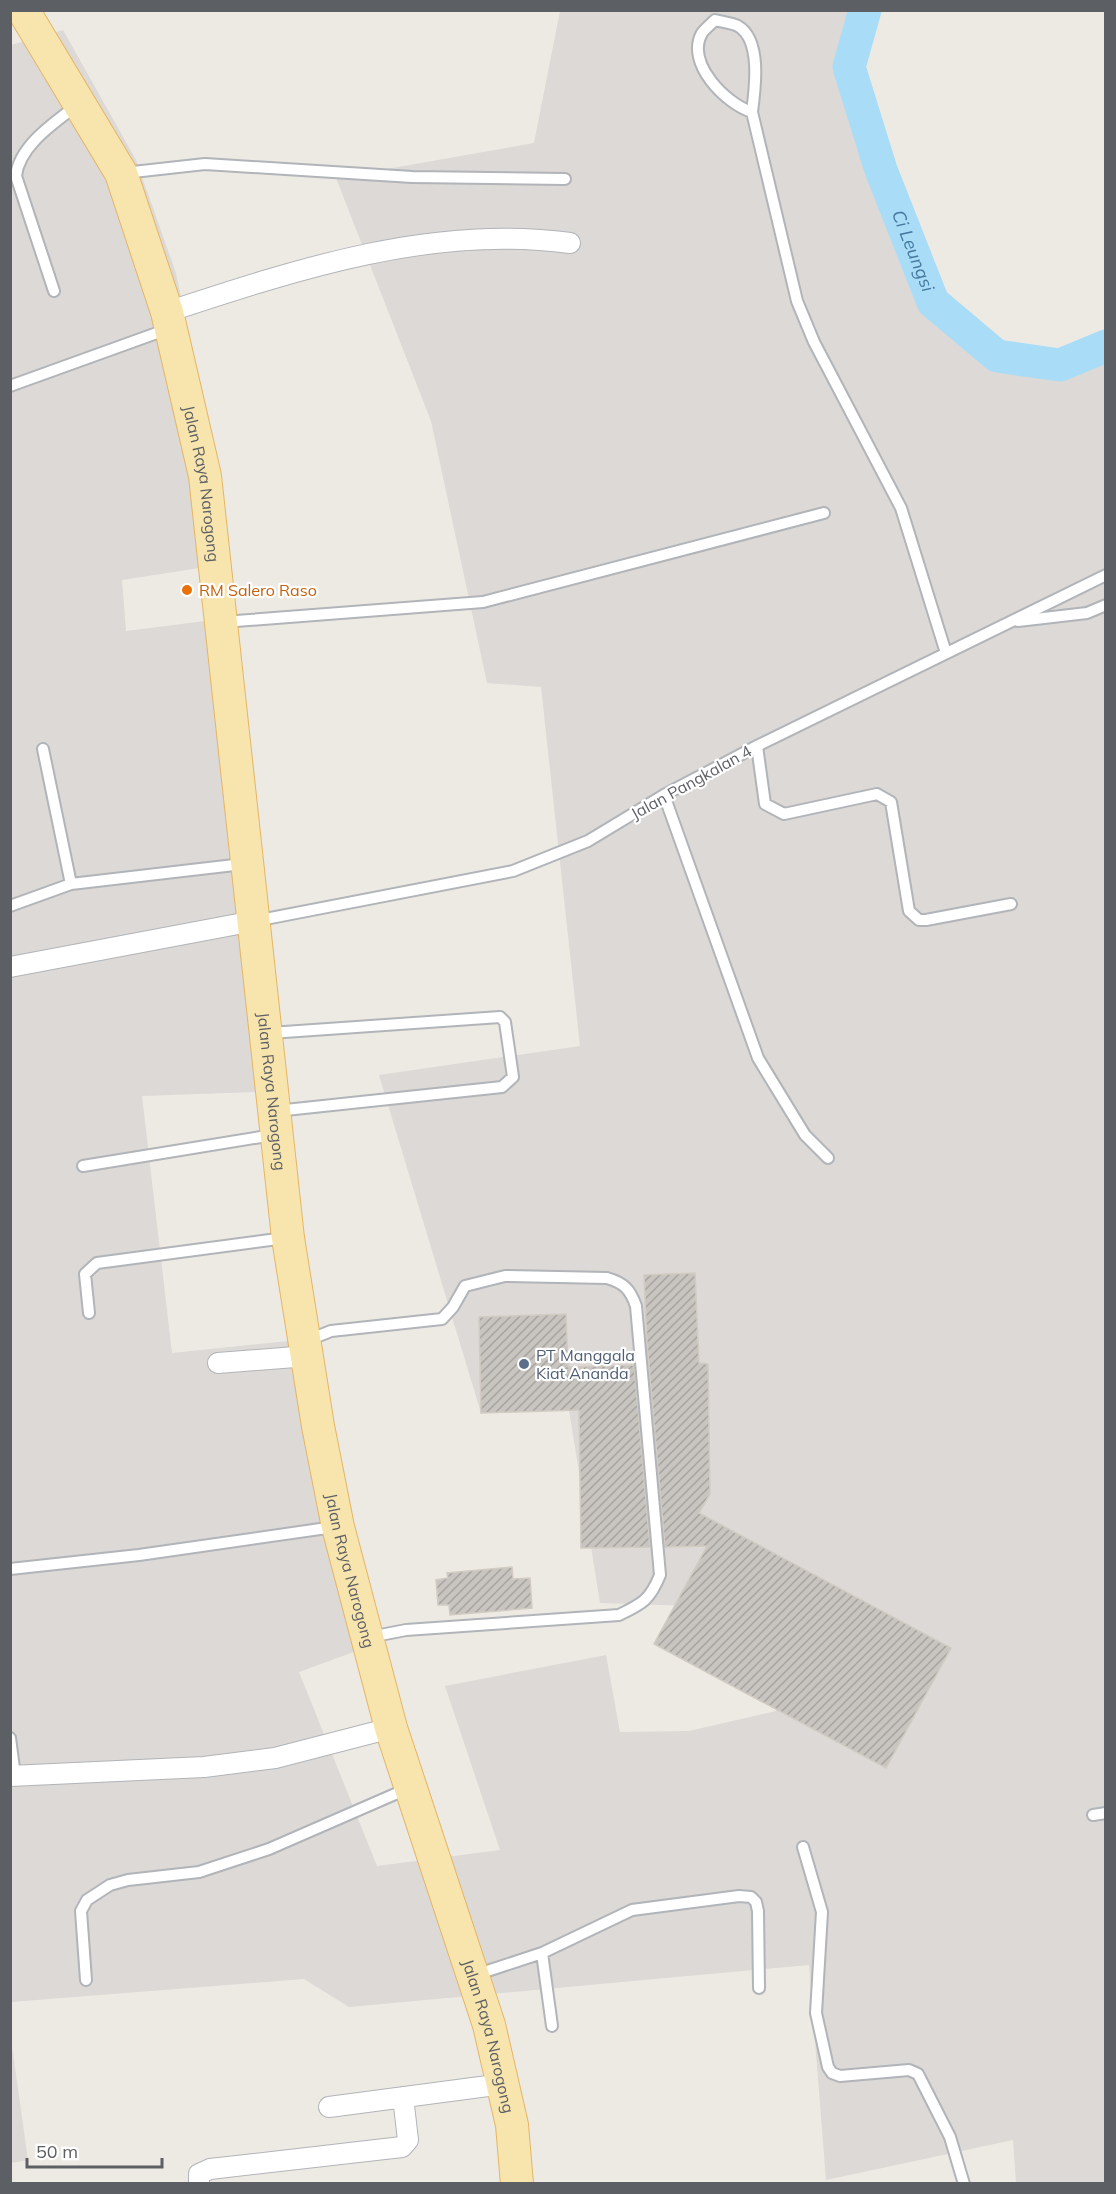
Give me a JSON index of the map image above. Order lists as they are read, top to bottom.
{
  "streets": {
    "main road": ["Jalan Raya Narogong"],
    "lane": ["Jalan Pangkalan 4"]
  },
  "crossings": [
    ["Jalan Raya Narogong", "Jalan Pangkalan 4"]
  ],
  "water": ["Ci Leungsi"],
  "places": ["RM Salero Raso", "PT Manggala Kiat Ananda"],
  "scale_bar": "50 m"
}
